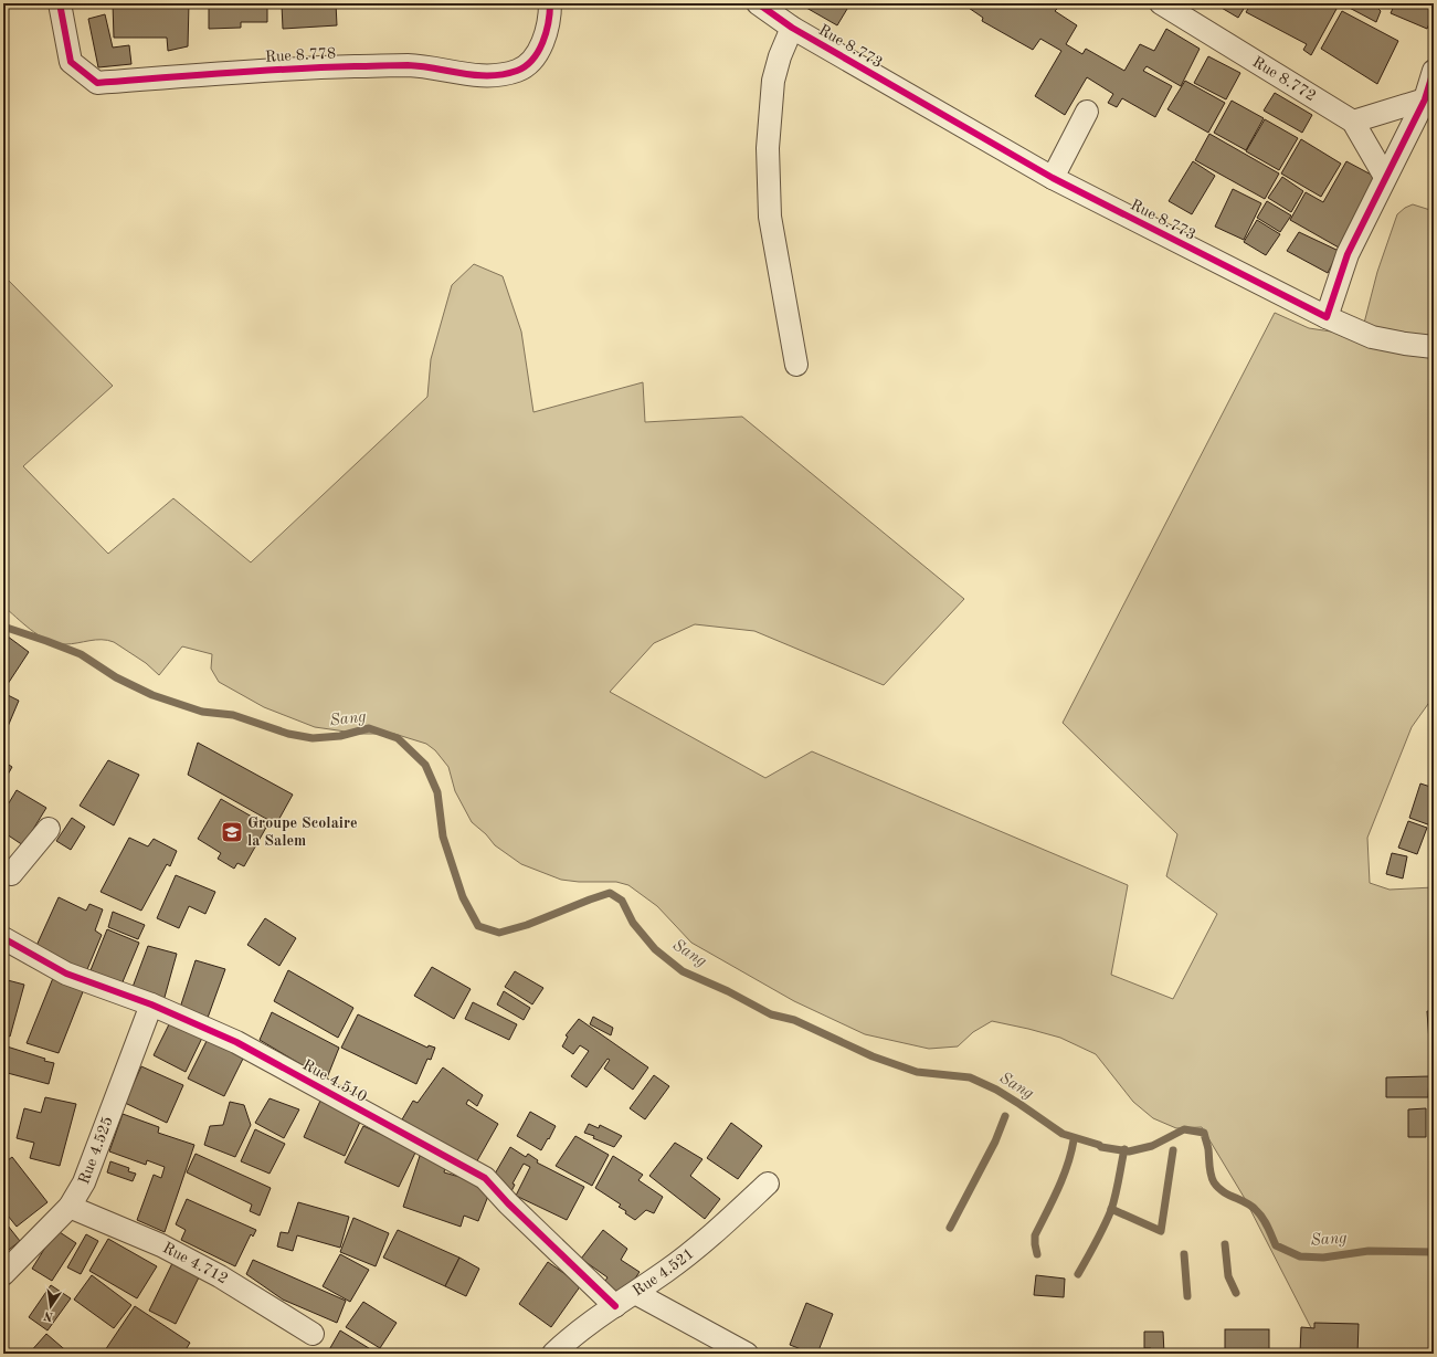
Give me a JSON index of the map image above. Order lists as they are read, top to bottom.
{
  "streets": {
    "street": [
      "Rue 8.773",
      "Rue 8.778",
      "Rue 8.772",
      "Rue 4.510",
      "Rue 4.525",
      "Rue 4.712",
      "Rue 4.521"
    ]
  },
  "crossings": [
    ["Rue 4.510", "Rue 4.525"],
    ["Rue 4.510", "Rue 4.521"],
    ["Rue 4.525", "Rue 4.712"]
  ],
  "water": ["Sang"],
  "places": {
    "school or university": ["Groupe Scolaire la Salem"]
  },
  "north": "bottom"
}
